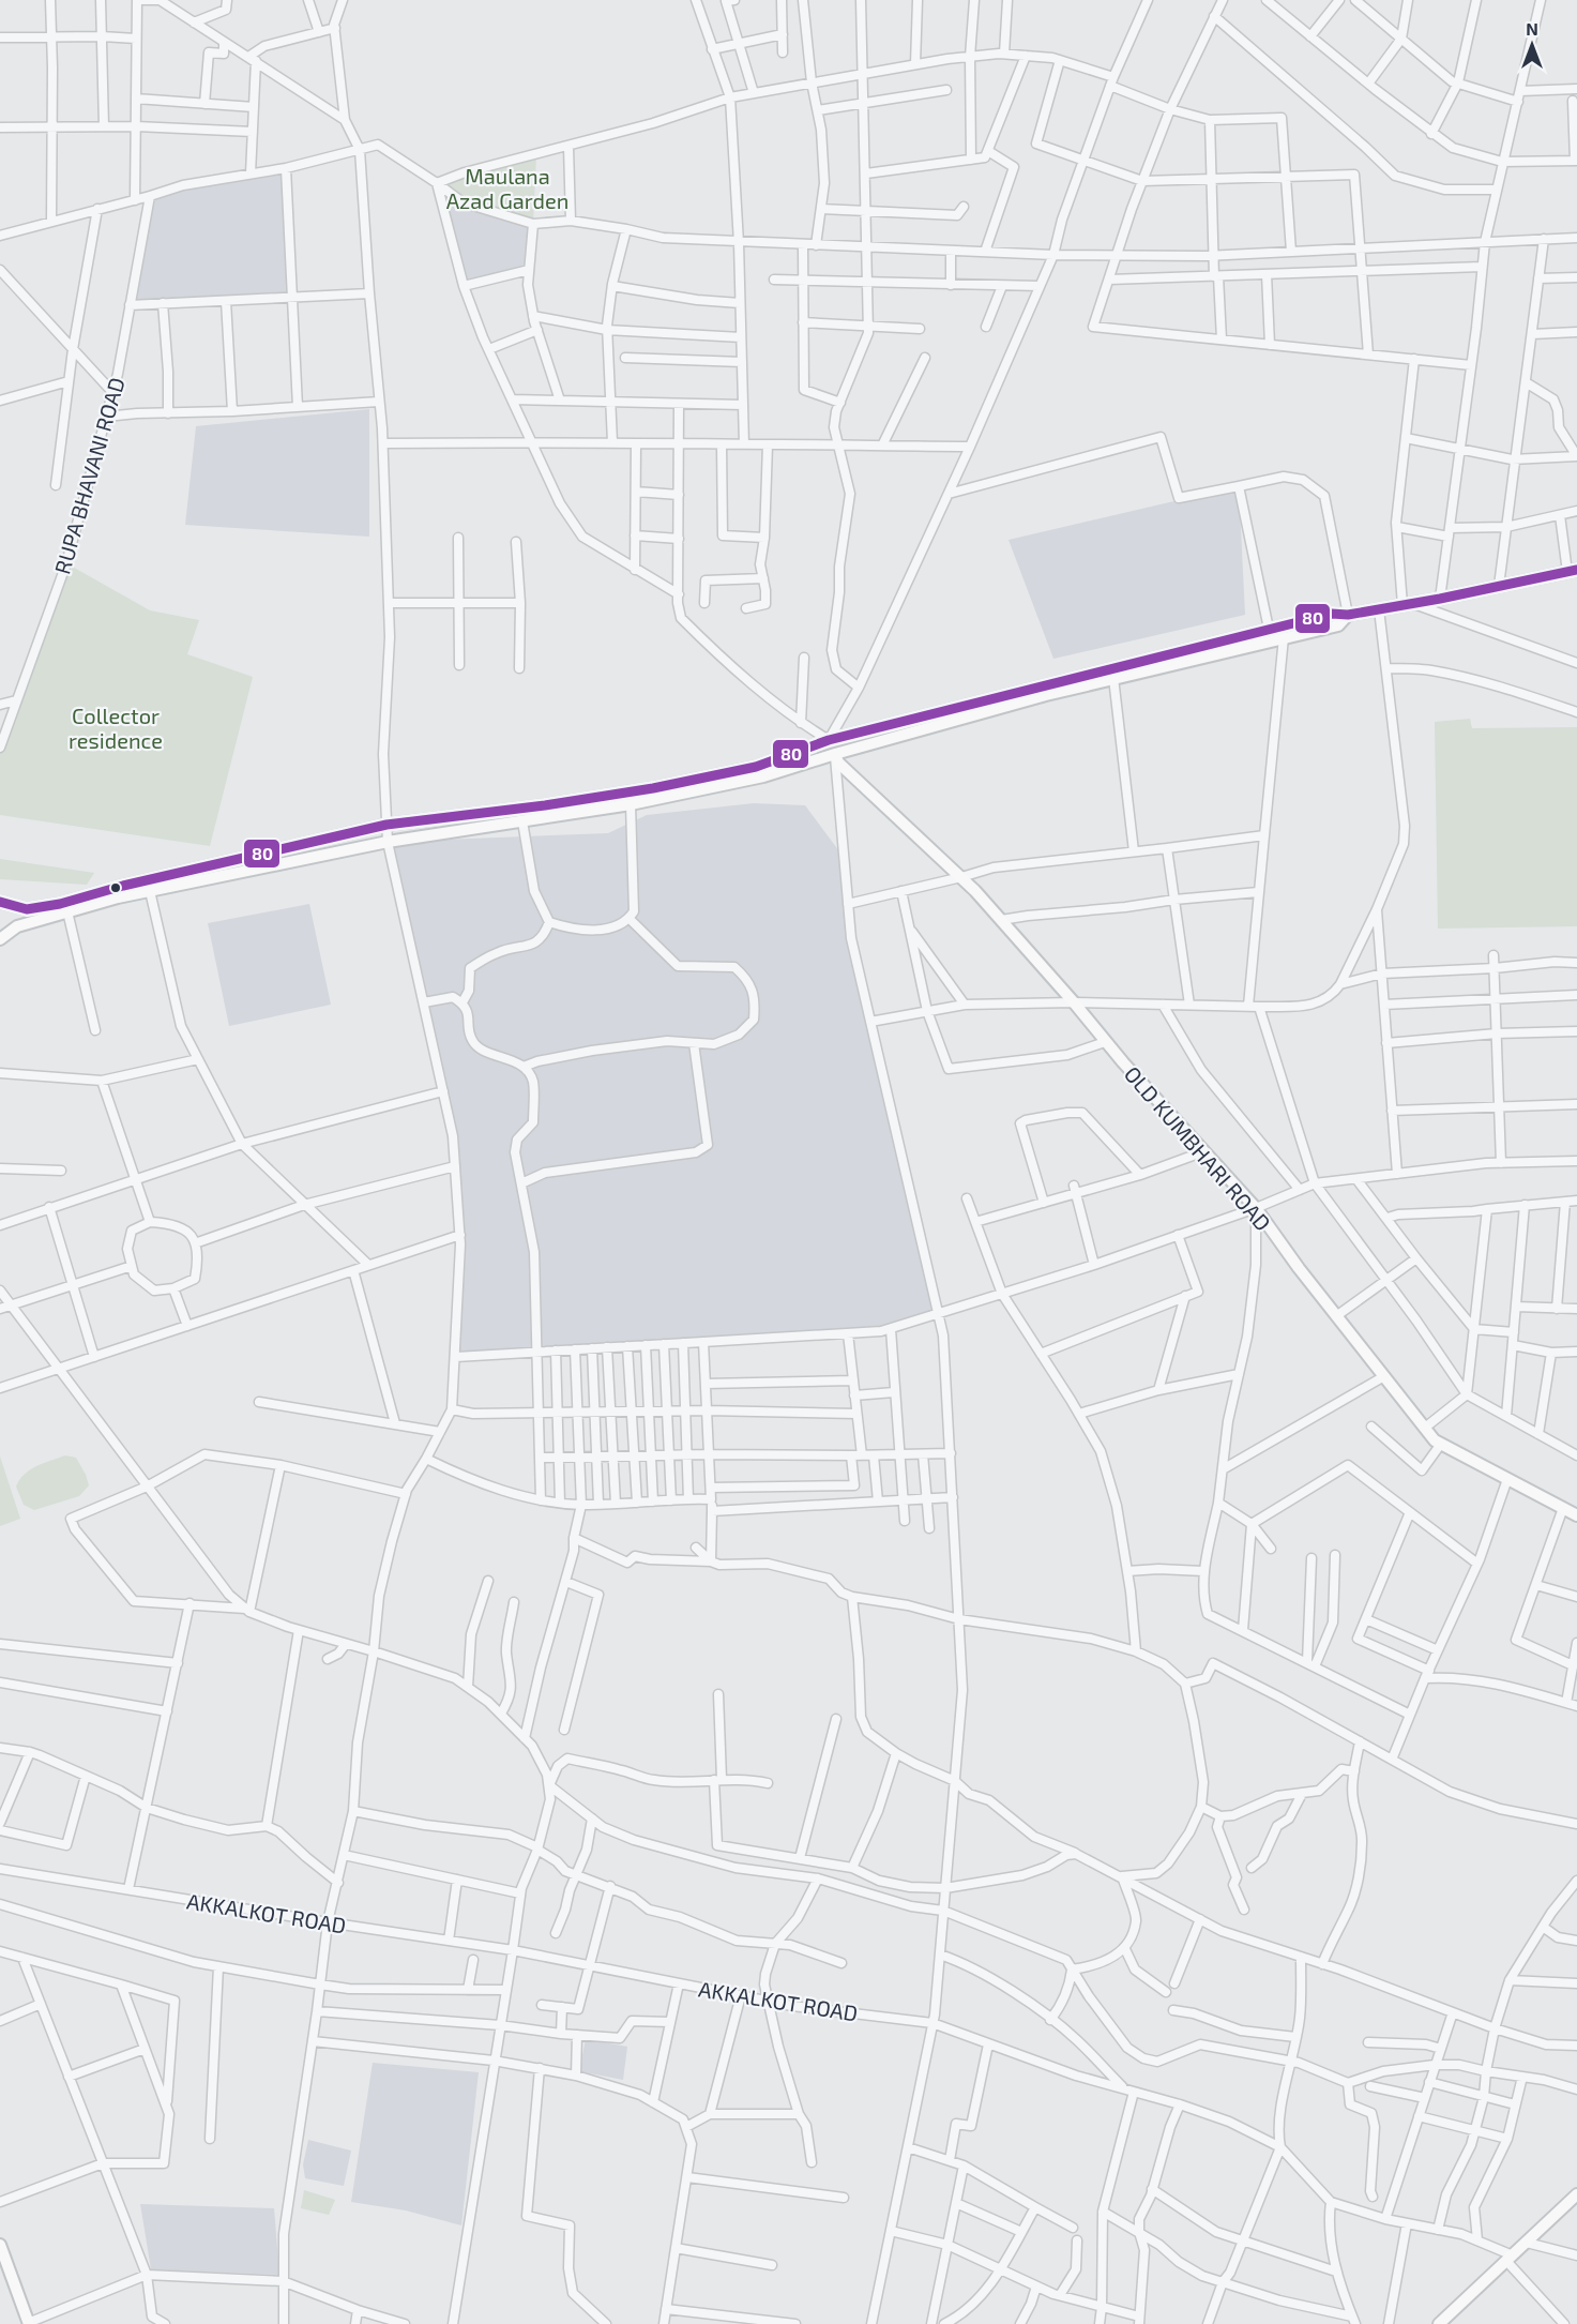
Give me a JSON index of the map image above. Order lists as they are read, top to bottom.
{
  "streets": {
    "main road": ["OLD KUMBHARI ROAD"],
    "street": ["RUPA BHAVANI ROAD", "AKKALKOT ROAD"]
  },
  "parks": ["Maulana Azad Garden", "Collector residence"],
  "lines": ["transit line 80"],
  "north": "top"
}
